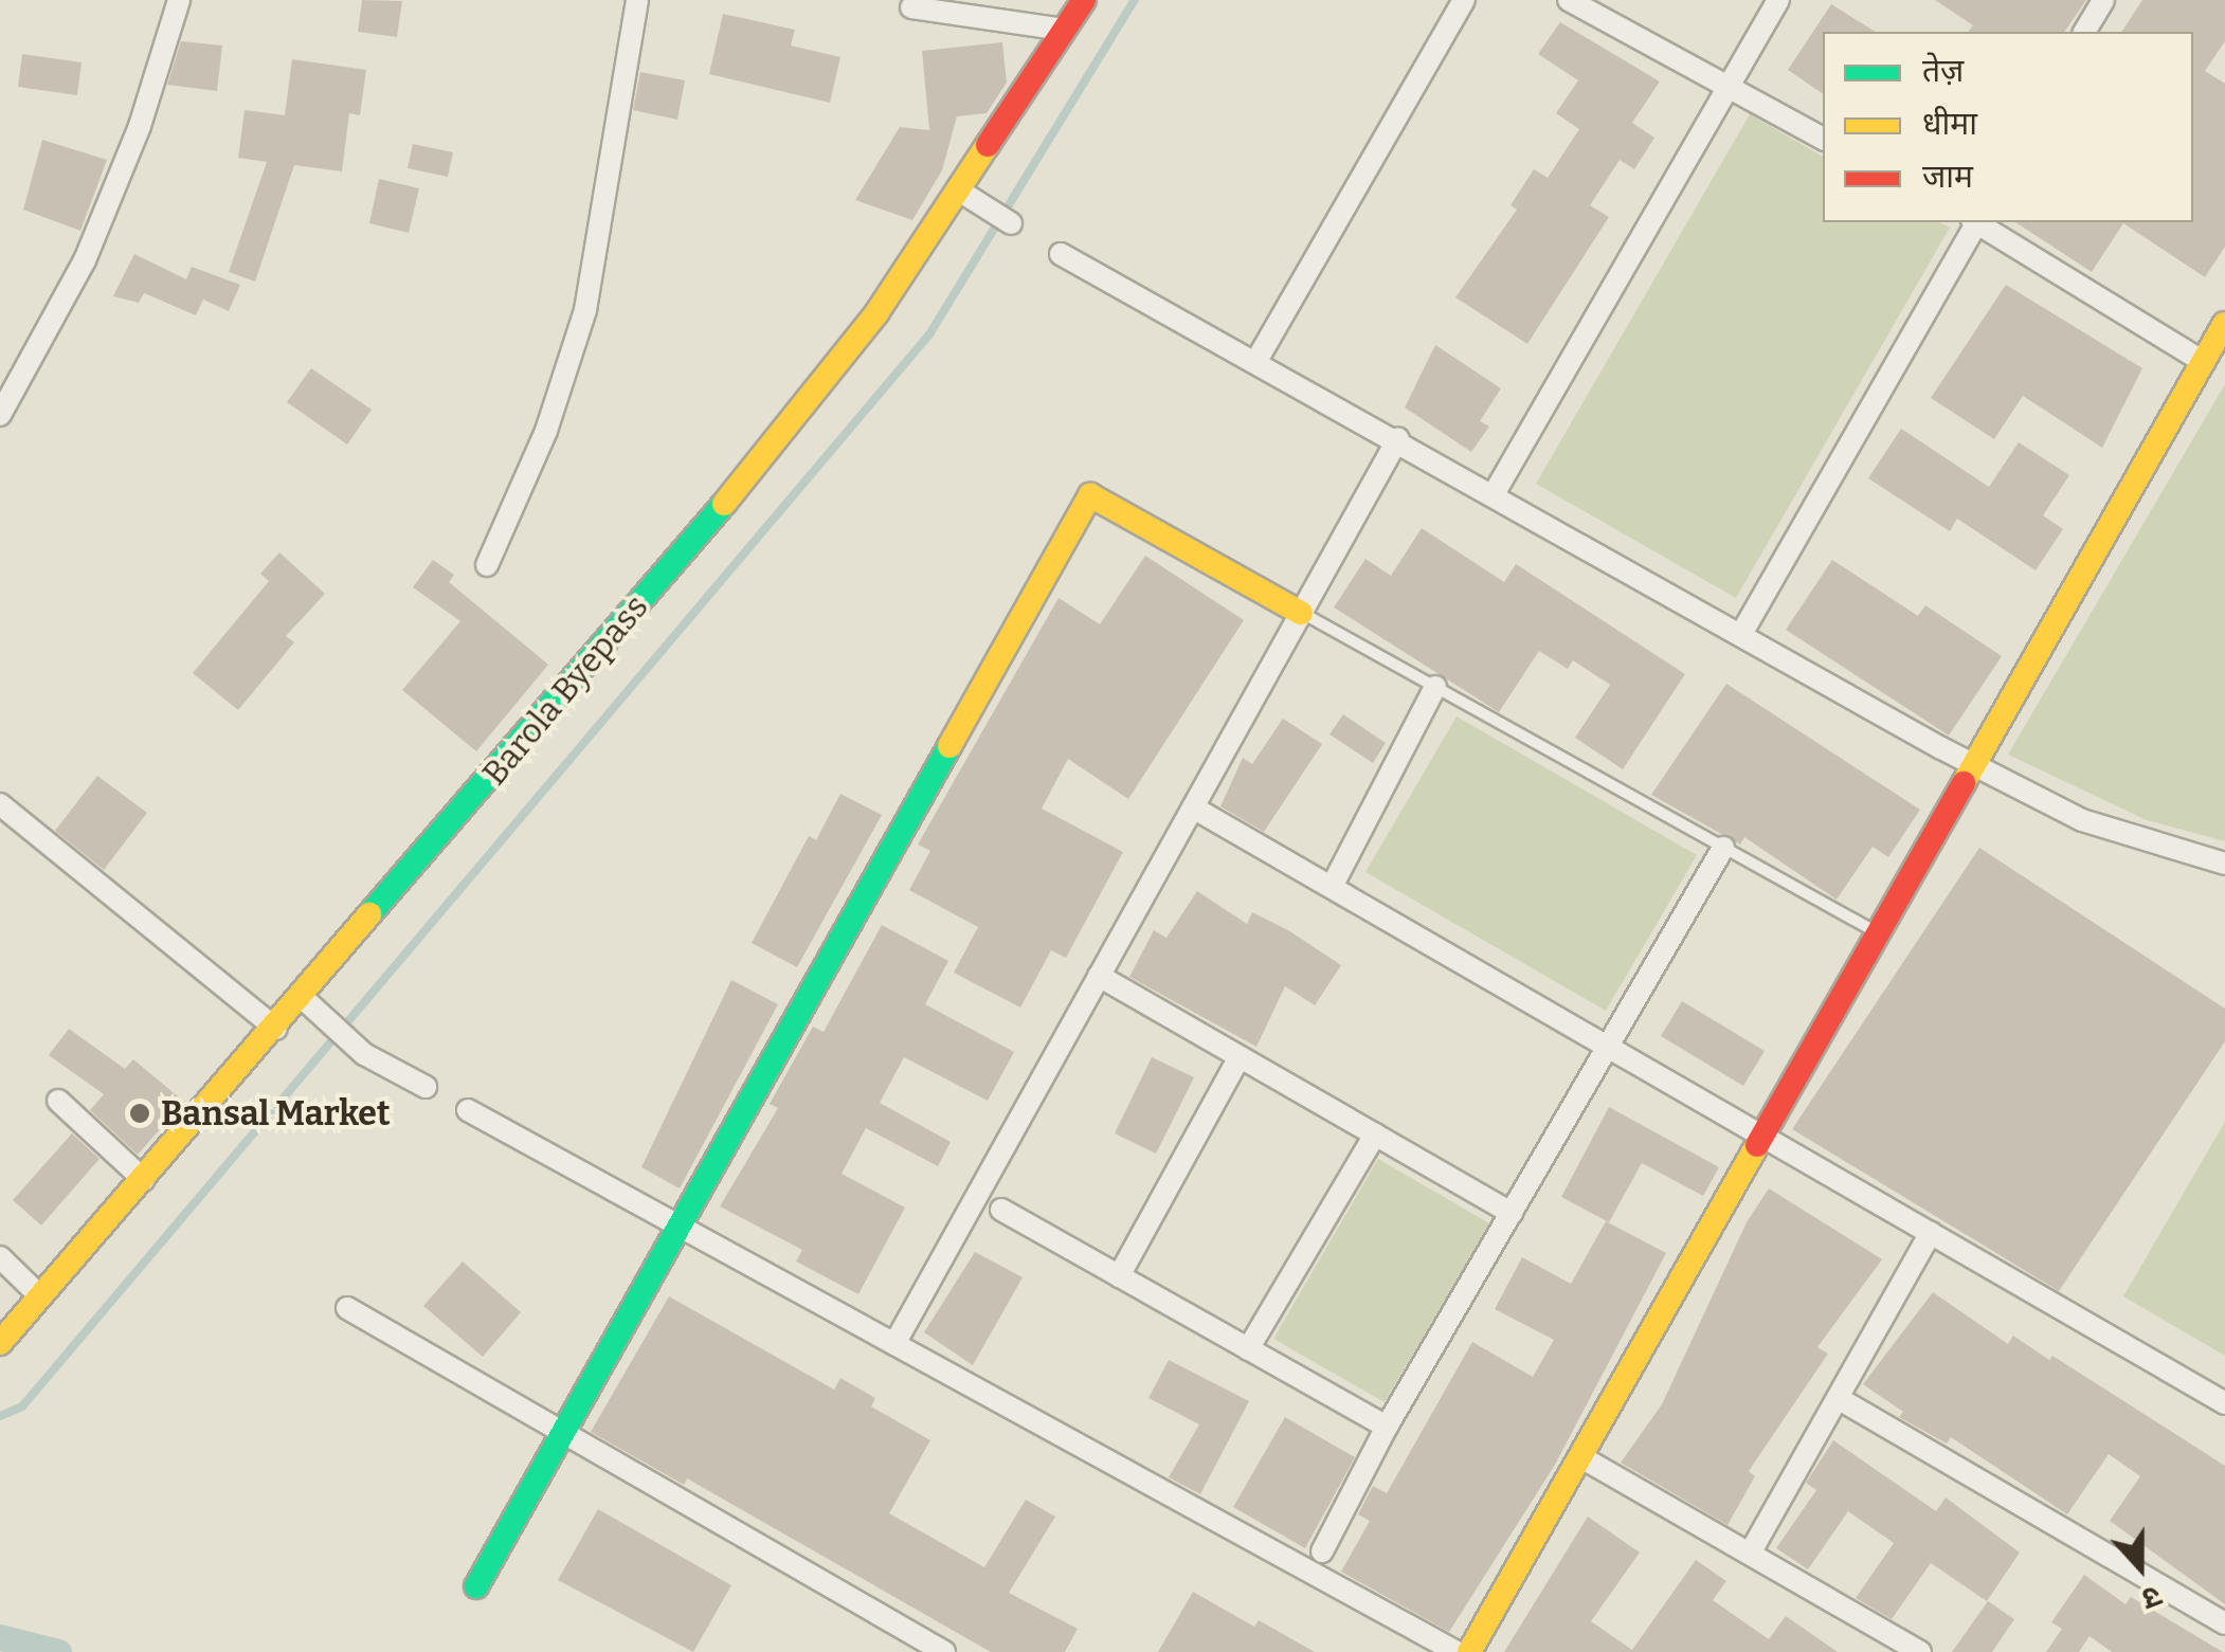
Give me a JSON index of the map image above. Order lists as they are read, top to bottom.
{
  "streets": {
    "street": ["Barola Byepass"]
  },
  "places": ["Bansal Market"],
  "legend": ["तेज़", "धीमा", "जाम"],
  "north": "bottom"
}
